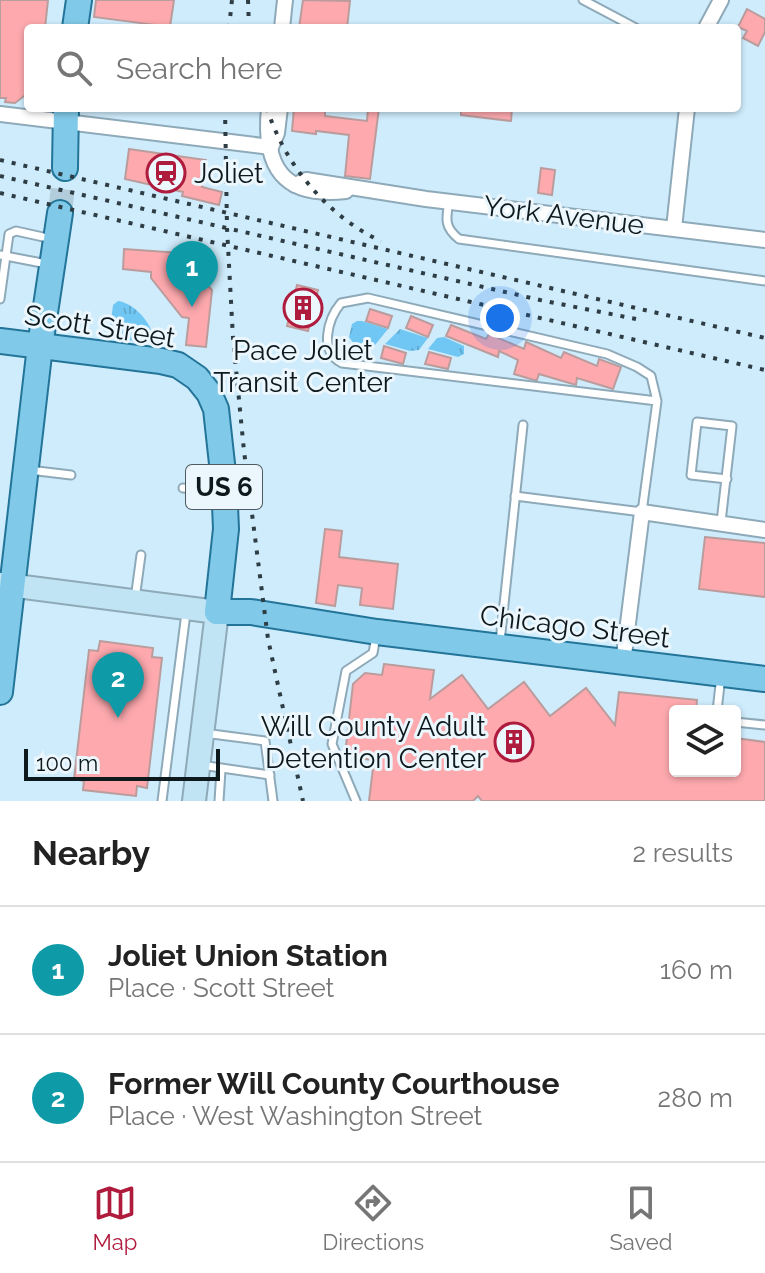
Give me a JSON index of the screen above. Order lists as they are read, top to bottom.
{
  "streets": {
    "main road": ["Scott Street", "US 6", "Chicago Street"],
    "street": ["York Avenue"]
  },
  "crossings": [
    ["Scott Street", "US 6"],
    ["US 6", "Chicago Street"]
  ],
  "places": {
    "station": ["Joliet"],
    "building": ["Pace Joliet Transit Center", "Will County Adult Detention Center"]
  },
  "scale_bar": "100 m",
  "page": {
    "search": "Search here",
    "pins": ["1", "2"],
    "scale": "100 m",
    "heading": ["Nearby", "2 results"],
    "list": [
      {
        "mark": "1",
        "name": "Joliet Union Station",
        "note": "Place · Scott Street",
        "value": "160 m"
      },
      {
        "mark": "2",
        "name": "Former Will County Courthouse",
        "note": "Place · West Washington Street",
        "value": "280 m"
      }
    ],
    "nav": ["Map", "Directions", "Saved"]
  }
}
